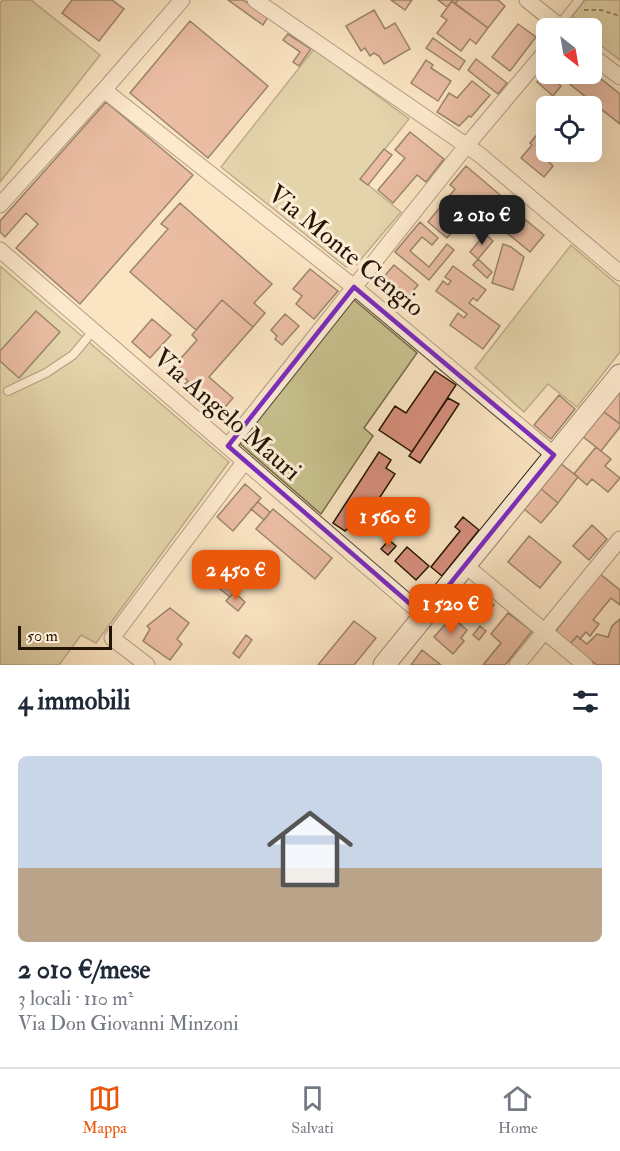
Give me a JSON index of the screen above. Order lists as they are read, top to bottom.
{
  "streets": {
    "street": ["Via Monte Cengio", "Via Angelo Mauri"]
  },
  "scale_bar": "50 m",
  "north": "bottom right",
  "page": {
    "price": [
      "2 010 €",
      "1 560 €",
      "2 450 €",
      "1 520 €"
    ],
    "scale": "50 m",
    "heading": "4 immobili",
    "list": [
      {
        "name": "2 010 €/mese",
        "note": "3 locali · 110 m² · Via Don Giovanni Minzoni"
      }
    ],
    "tabs": ["Mappa", "Salvati", "Home"]
  }
}
